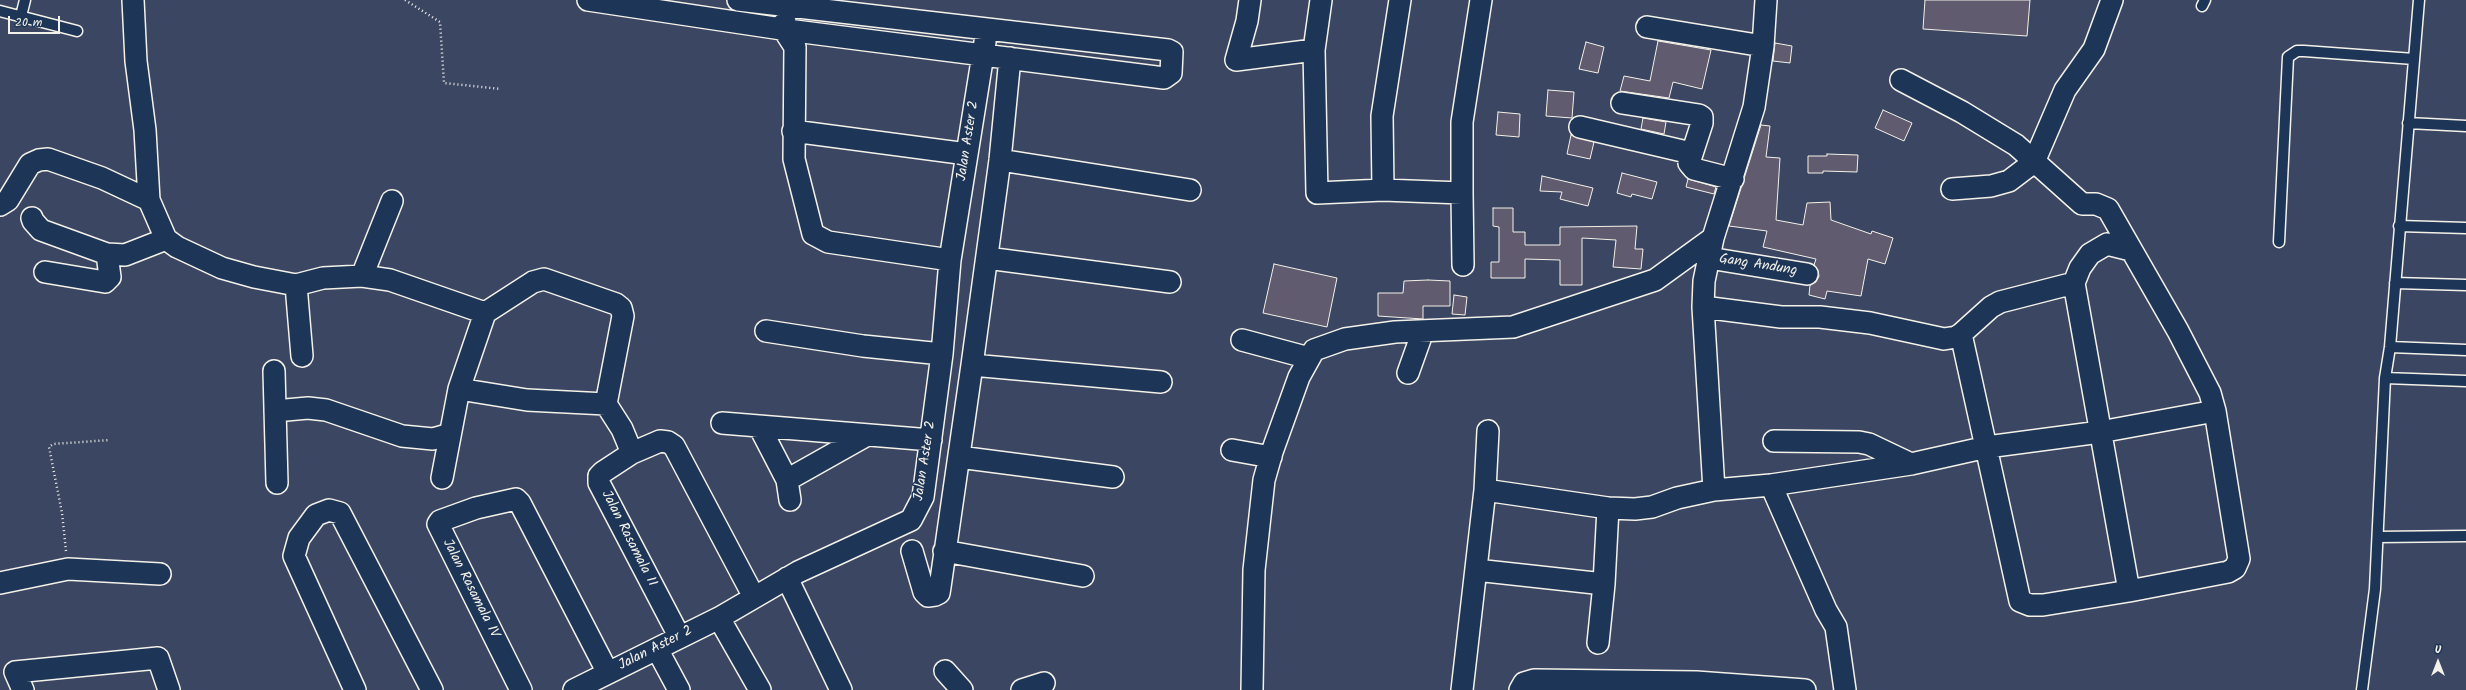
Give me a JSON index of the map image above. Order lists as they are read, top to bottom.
{
  "streets": {
    "street": [
      "Jalan Aster 2",
      "Gang Andung",
      "Jalan Rasamala II",
      "Jalan Rasamala IV"
    ]
  },
  "crossings": [
    ["Jalan Aster 2", "Jalan Rasamala II"],
    ["Jalan Aster 2", "Jalan Rasamala IV"]
  ],
  "scale_bar": "20 m",
  "north": "top"
}
